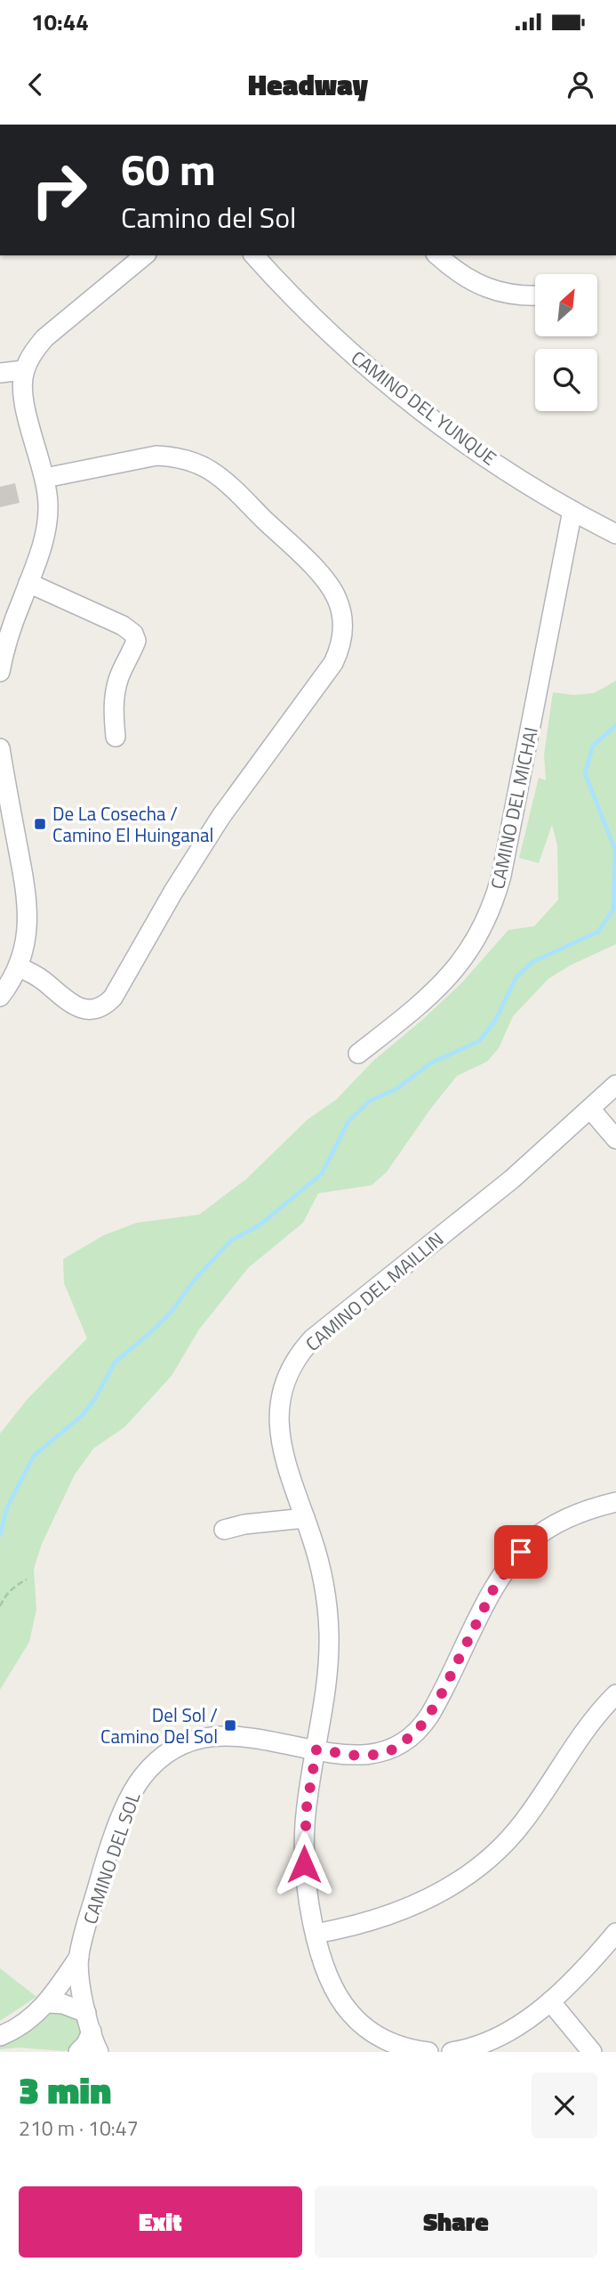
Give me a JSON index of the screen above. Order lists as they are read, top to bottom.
{
  "streets": {
    "street": [
      "CAMINO DEL YUNQUE",
      "CAMINO DEL MICHAI",
      "CAMINO DEL MAILLIN",
      "CAMINO DEL SOL"
    ]
  },
  "crossings": [
    ["CAMINO DEL YUNQUE", "CAMINO DEL MICHAI"],
    ["CAMINO DEL MAILLIN", "CAMINO DEL SOL"]
  ],
  "places": {
    "transit": ["De La Cosecha / Camino El Huinganal", "Del Sol / Camino Del Sol"]
  },
  "north": "top right",
  "page": {
    "status": "10:44",
    "header": "Headway",
    "turn": ["60 m", "Camino del Sol"],
    "heading": ["3 min", "210 m · 10:47"],
    "buttons": ["Exit", "Share"]
  }
}
